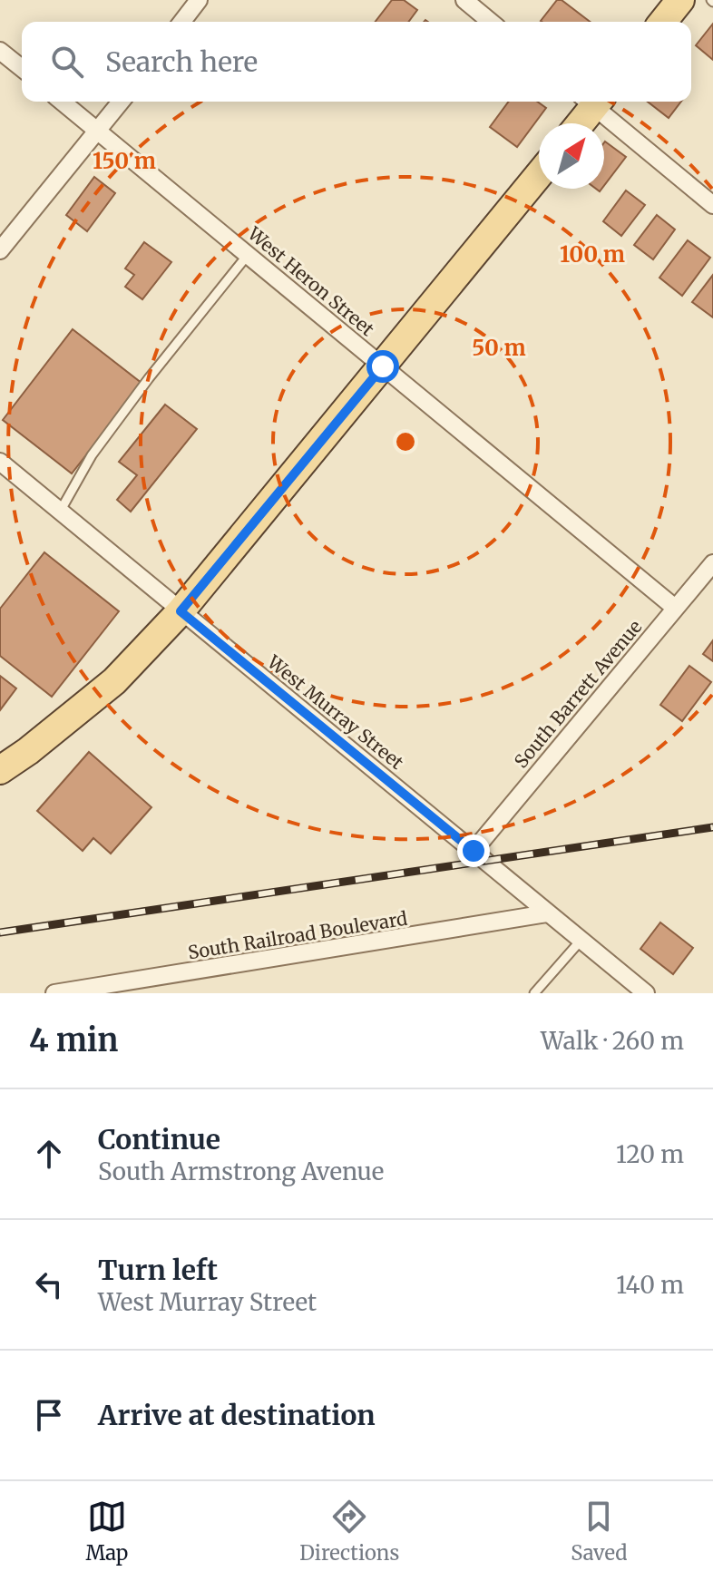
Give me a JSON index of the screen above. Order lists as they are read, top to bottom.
{
  "streets": {
    "street": [
      "West Heron Street",
      "South Barrett Avenue",
      "West Murray Street",
      "South Railroad Boulevard"
    ]
  },
  "crossings": [
    ["West Heron Street", "South Barrett Avenue"],
    ["South Barrett Avenue", "West Murray Street"],
    ["West Murray Street", "South Railroad Boulevard"]
  ],
  "north": "top right",
  "page": {
    "search": "Search here",
    "heading": ["4 min", "Walk · 260 m"],
    "list": [
      ["Continue", "South Armstrong Avenue", "120 m"],
      ["Turn left", "West Murray Street", "140 m"],
      "Arrive at destination"
    ],
    "nav": ["Map", "Directions", "Saved"]
  },
  "rings": ["150 m", "100 m", "50 m"]
}
